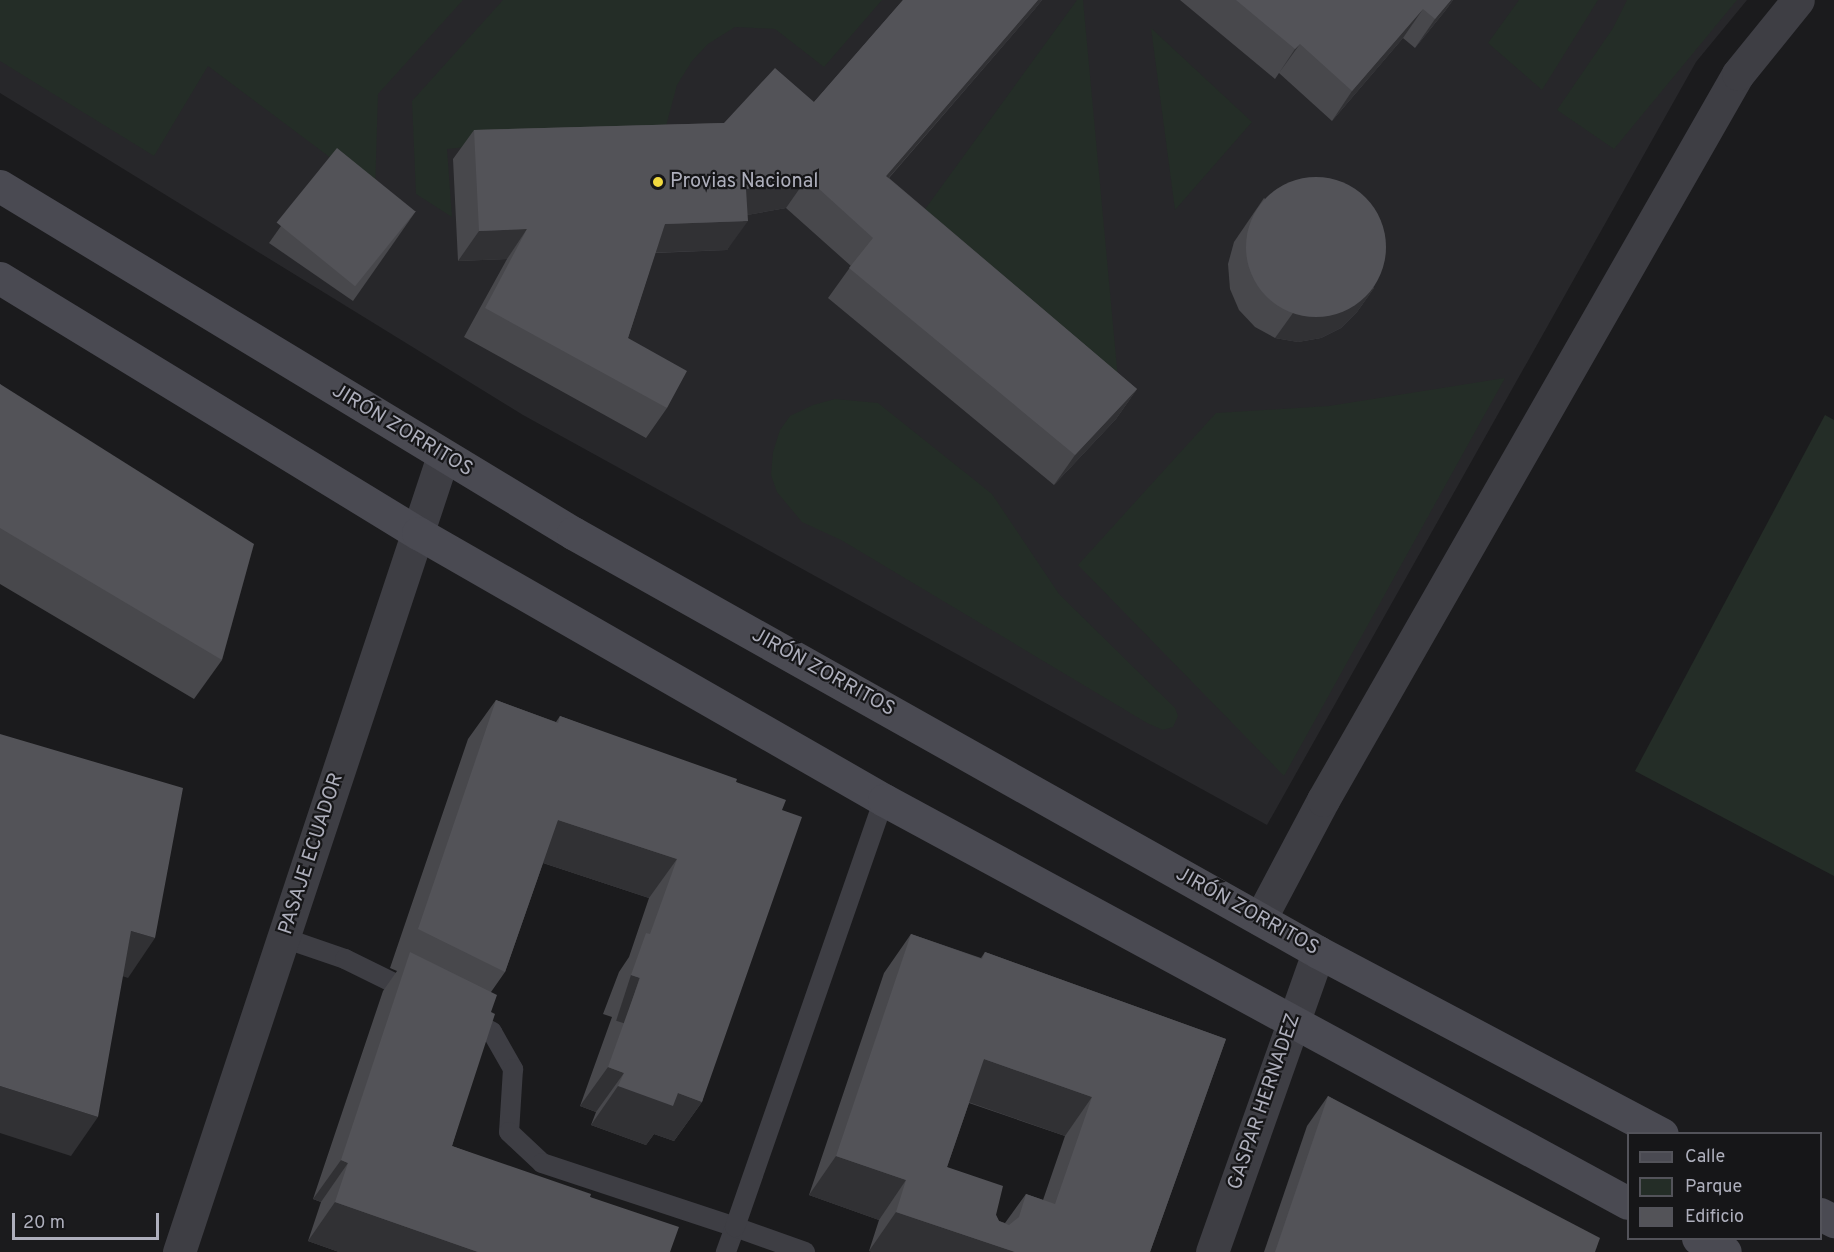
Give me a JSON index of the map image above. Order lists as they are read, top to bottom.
{
  "streets": {
    "main road": ["JIRÓN ZORRITOS"],
    "street": ["PASAJE ECUADOR", "GASPAR HERNADEZ"]
  },
  "crossings": [
    ["JIRÓN ZORRITOS", "PASAJE ECUADOR"],
    ["JIRÓN ZORRITOS", "GASPAR HERNADEZ"]
  ],
  "places": ["Provias Nacional"],
  "legend": ["Calle", "Parque", "Edificio"],
  "scale_bar": "20 m"
}
